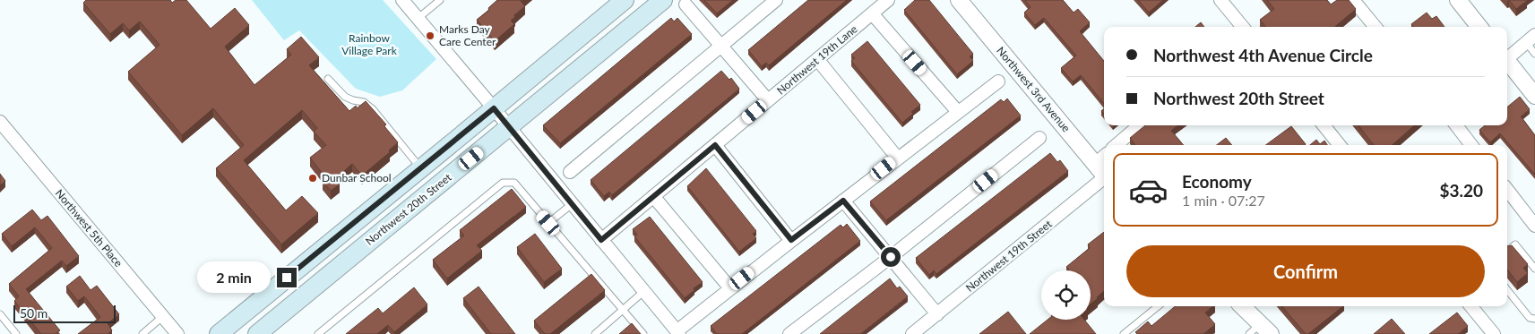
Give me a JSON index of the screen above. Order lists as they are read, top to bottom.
{
  "streets": {
    "main road": ["Northwest 20th Street"],
    "street": [
      "Northwest 19th Lane",
      "Northwest 3rd Avenue",
      "Northwest 5th Place",
      "Northwest 19th Street"
    ]
  },
  "parks": ["Rainbow Village Park"],
  "places": ["Marks Day Care Center", "Dunbar School"],
  "scale_bar": "50 m",
  "page": {
    "banner": ["Northwest 4th Avenue Circle", "Northwest 20th Street"],
    "list": [
      {
        "name": "Economy",
        "note": "1 min · 07:27",
        "value": "$3.20"
      }
    ],
    "buttons": "Confirm",
    "bubble": "2 min",
    "scale": "50 m"
  }
}
